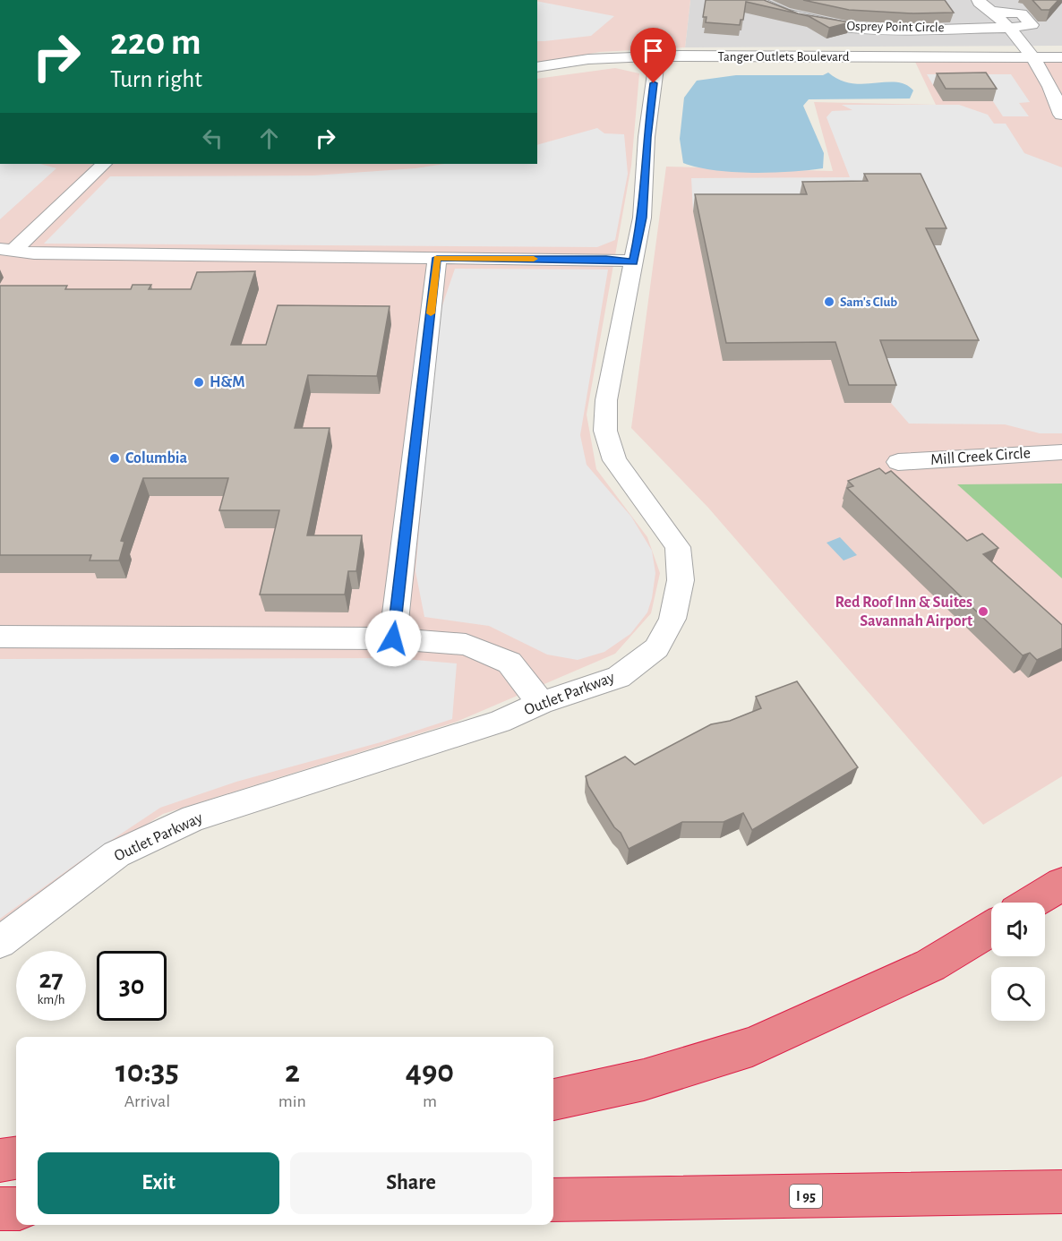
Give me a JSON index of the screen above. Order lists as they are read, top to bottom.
{
  "streets": {
    "highway": ["I 95"],
    "street": [
      "Osprey Point Circle",
      "Tanger Outlets Boulevard",
      "Mill Creek Circle",
      "Outlet Parkway"
    ]
  },
  "crossings": [
    ["Tanger Outlets Boulevard", "Outlet Parkway"]
  ],
  "places": [
    "Sam's Club",
    "H&M",
    "Columbia",
    "Red Roof Inn & Suites Savannah Airport"
  ],
  "page": {
    "turn": ["220 m", "Turn right"],
    "speed": "27 km/h",
    "limit": "30",
    "eta": [
      "10:35",
      "Arrival",
      "2",
      "min",
      "490",
      "m"
    ],
    "buttons": ["Exit", "Share"]
  }
}
